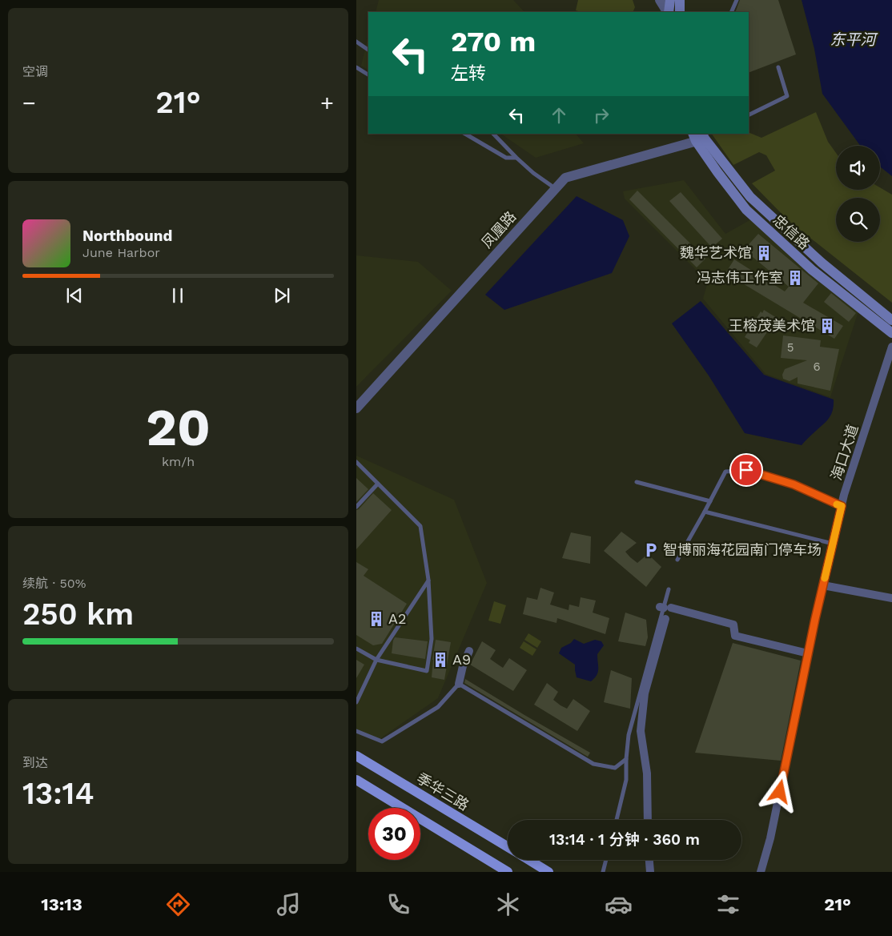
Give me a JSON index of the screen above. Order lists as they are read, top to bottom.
{
  "streets": {
    "main road": ["忠信路", "季华三路"],
    "street": ["凤凰路", "海口大道"]
  },
  "crossings": [
    ["凤凰路", "忠信路"]
  ],
  "water": ["东平河"],
  "places": {
    "building": [
      "魏华艺术馆",
      "冯志伟工作室",
      "王榕茂美术馆",
      "A2",
      "A9"
    ],
    "parking": ["智博丽海花园南门停车场"]
  },
  "house_numbers": ["5", "6"],
  "page": {
    "tile": [
      "空调",
      ["20", "km/h"],
      ["续航 · 50%", "250 km"],
      ["到达", "13:14"]
    ],
    "turn": ["270 m", "左转"],
    "heat": ["−", "21°", "+"],
    "song": ["Northbound", "June Harbor"],
    "limit": "30",
    "trip": "13:14 · 1 分钟 · 360 m",
    "tabs": ["13:13", "21°"]
  }
}
